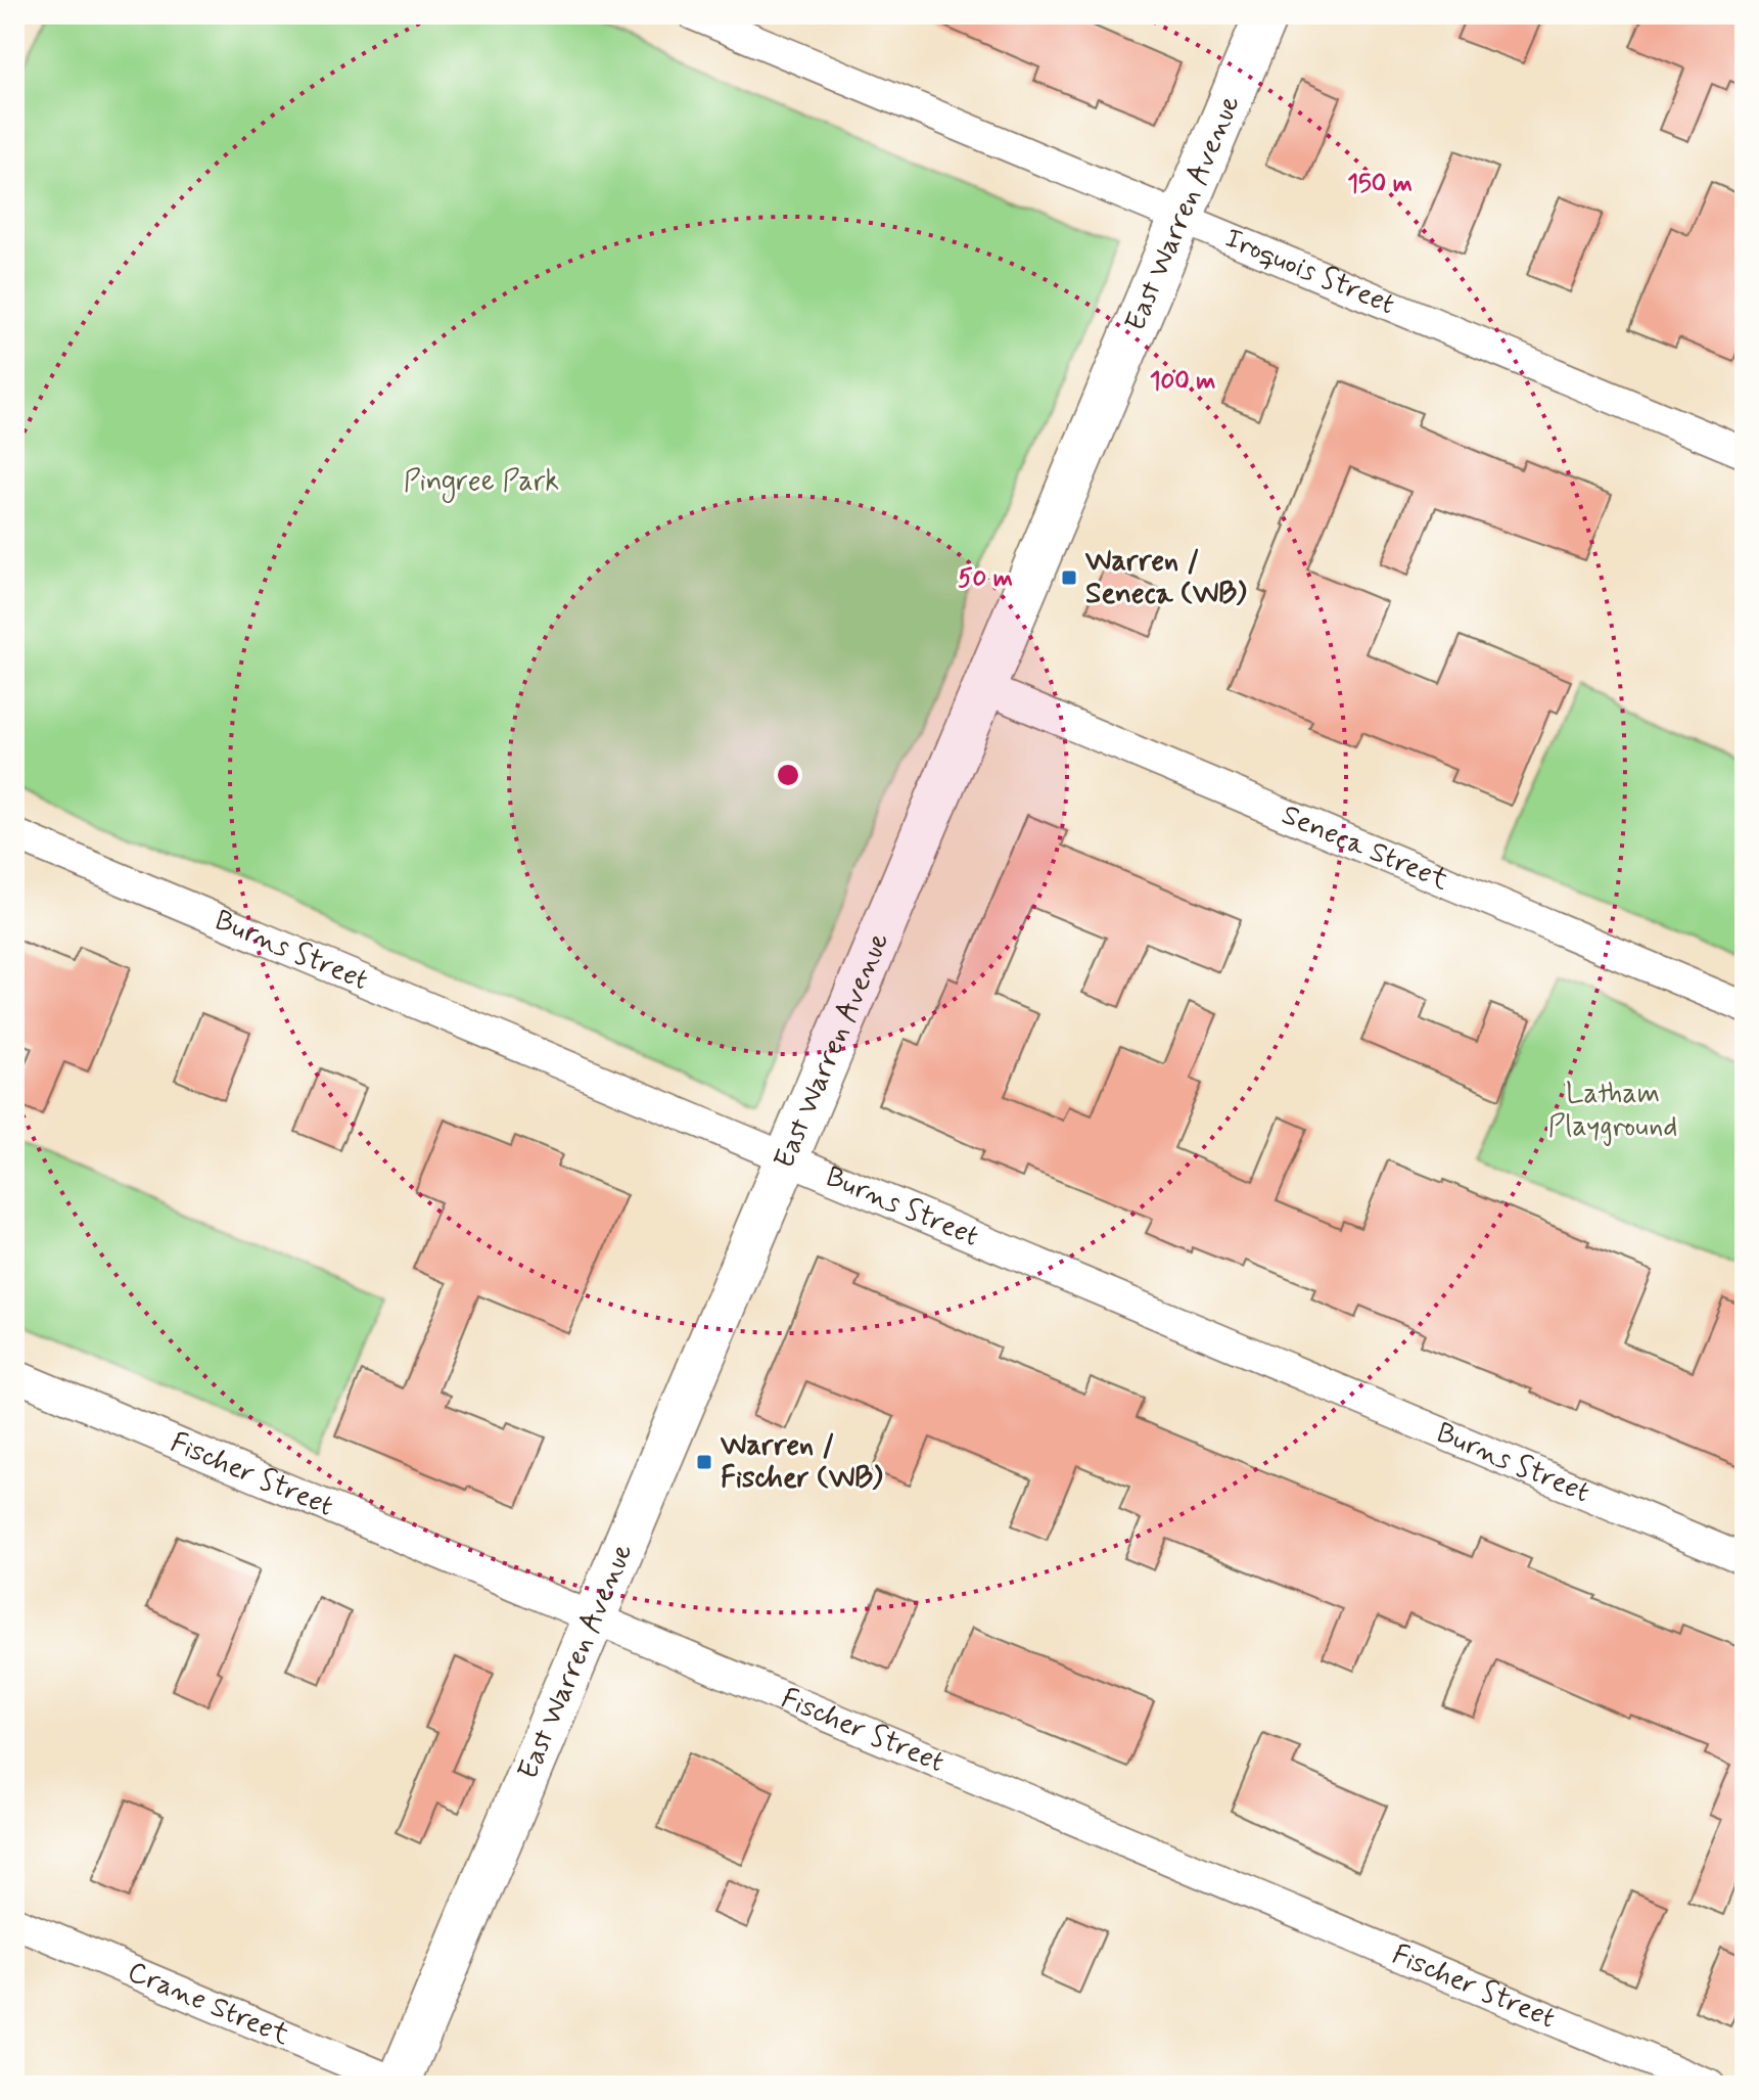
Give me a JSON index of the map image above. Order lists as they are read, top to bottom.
{
  "streets": {
    "main road": ["East Warren Avenue"],
    "street": [
      "Iroquois Street",
      "Seneca Street",
      "Burns Street",
      "Fischer Street",
      "Crane Street"
    ]
  },
  "crossings": [
    ["East Warren Avenue", "Iroquois Street"],
    ["East Warren Avenue", "Seneca Street"],
    ["East Warren Avenue", "Burns Street"],
    ["East Warren Avenue", "Fischer Street"],
    ["East Warren Avenue", "Crane Street"]
  ],
  "parks": ["Pingree Park", "Latham Playground"],
  "places": {
    "transit": ["Warren / Seneca (WB)", "Warren / Fischer (WB)"]
  },
  "rings": ["150 m", "100 m", "50 m"]
}
